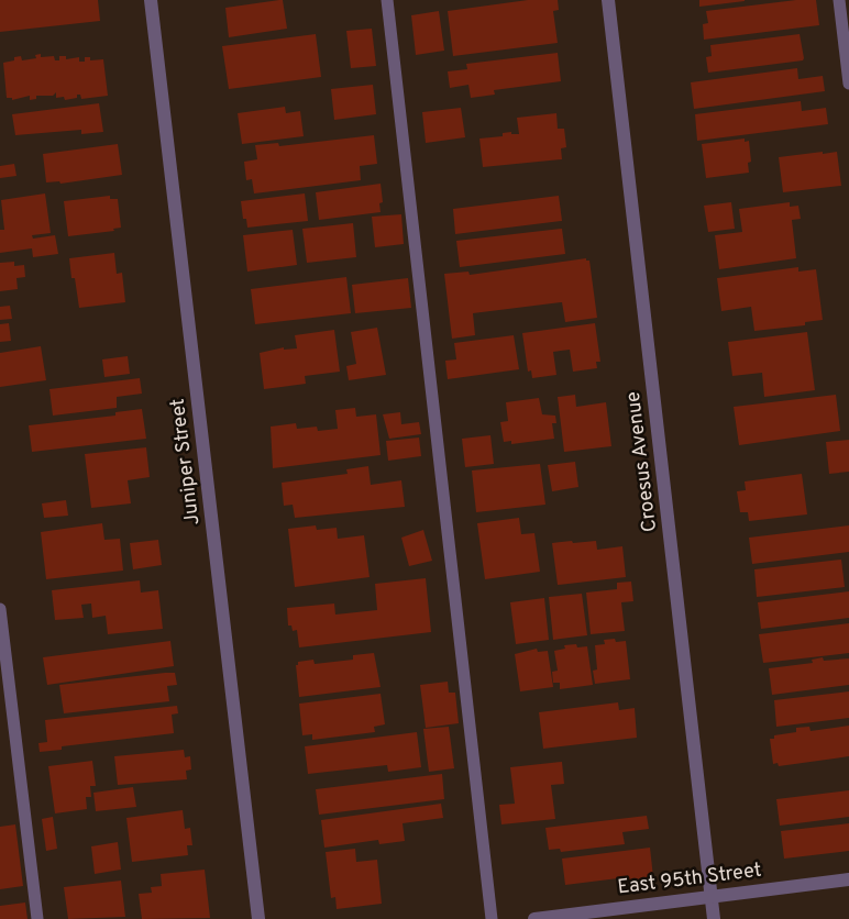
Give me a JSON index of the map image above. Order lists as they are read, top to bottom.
{
  "streets": {
    "street": ["Juniper Street", "Croesus Avenue", "East 95th Street"]
  },
  "crossings": [
    ["Croesus Avenue", "East 95th Street"]
  ]
}
